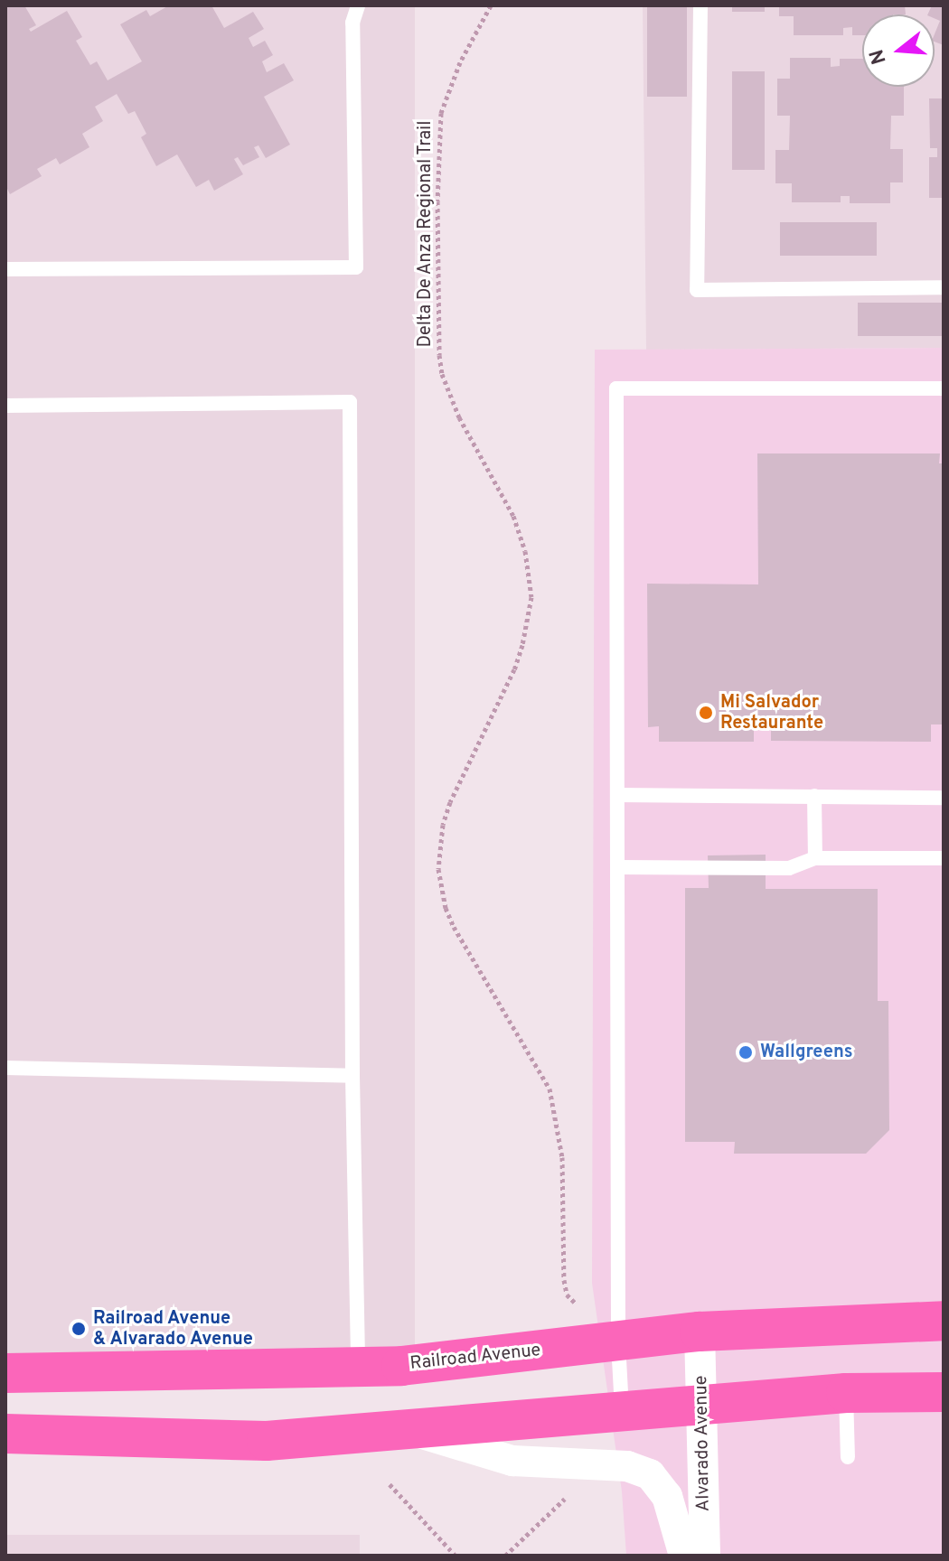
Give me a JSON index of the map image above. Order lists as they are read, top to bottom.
{
  "streets": {
    "highway": ["Railroad Avenue"],
    "street": ["Alvarado Avenue"],
    "path": ["Delta De Anza Regional Trail"]
  },
  "crossings": [
    ["Delta De Anza Regional Trail", "Railroad Avenue"],
    ["Railroad Avenue", "Alvarado Avenue"]
  ],
  "places": ["Mi Salvador Restaurante", "Wallgreens", "Railroad Avenue & Alvarado Avenue"],
  "north": "left"
}
